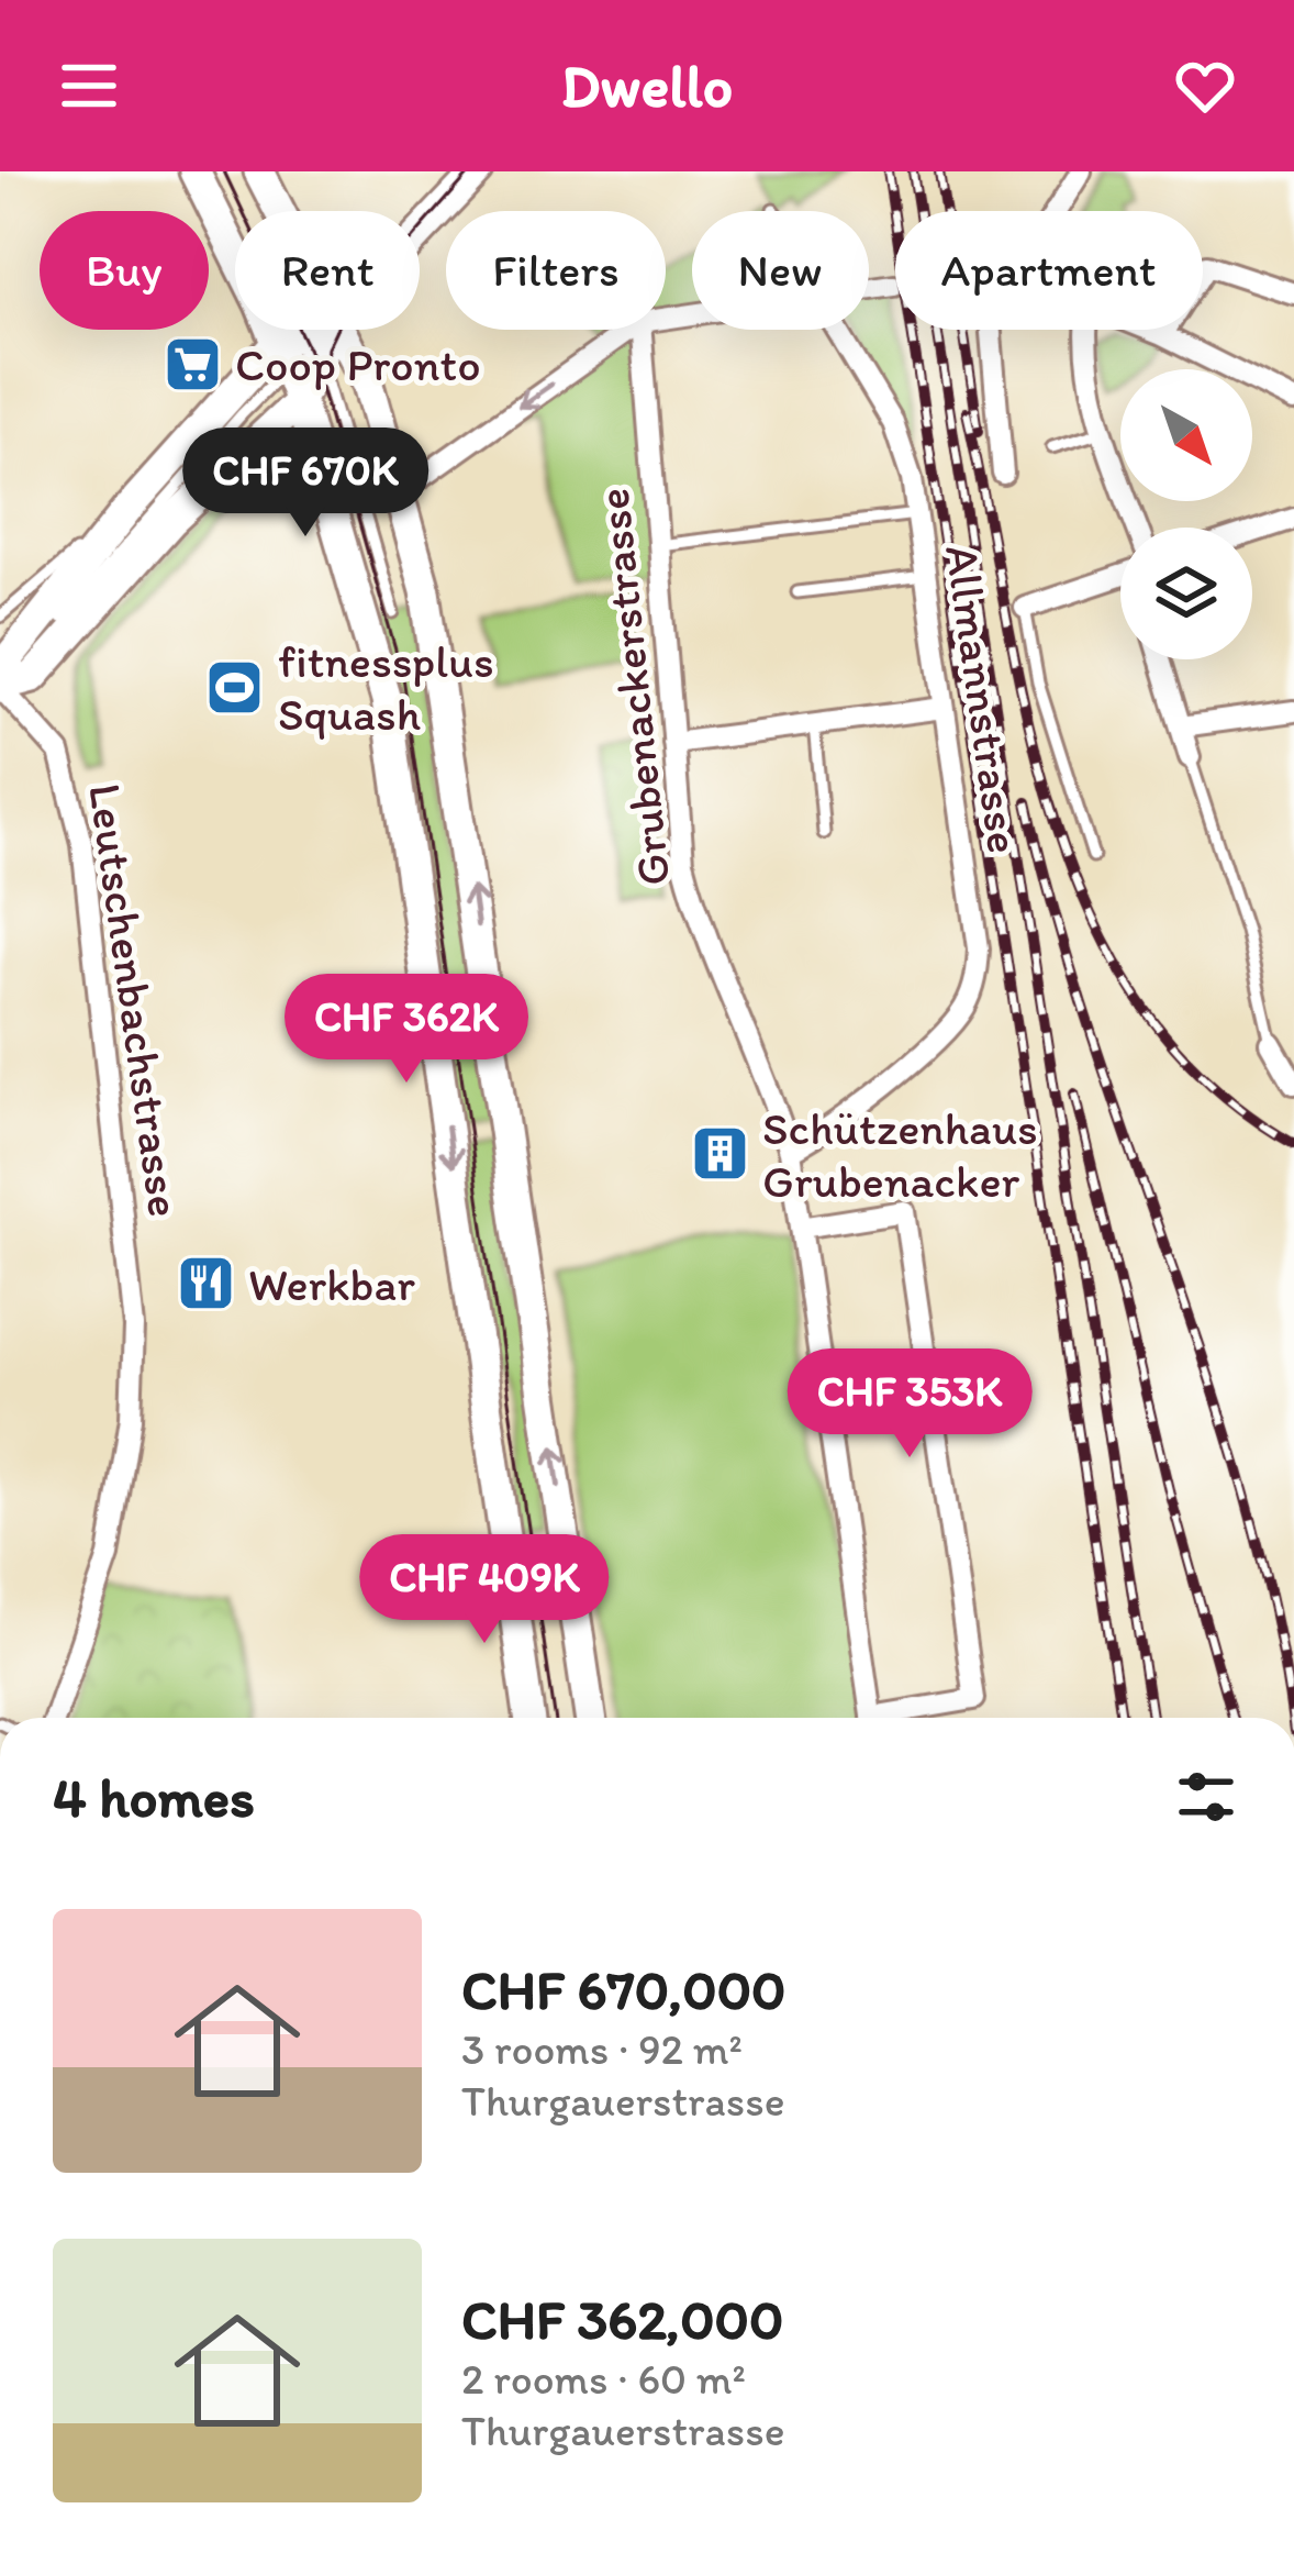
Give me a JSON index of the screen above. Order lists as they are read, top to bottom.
{
  "streets": {
    "street": ["Grubenackerstrasse", "Allmannstrasse", "Leutschenbachstrasse"]
  },
  "crossings": [
    ["Grubenackerstrasse", "Allmannstrasse"]
  ],
  "places": {
    "supermarket": ["Coop Pronto"],
    "sports": ["fitnessplus Squash"],
    "building": ["Schützenhaus Grubenacker"],
    "restaurant": ["Werkbar"]
  },
  "north": "bottom right",
  "page": {
    "header": "Dwello",
    "chip": [
      "Buy",
      "Rent",
      "Filters",
      "New",
      "Apartment"
    ],
    "price": [
      "CHF 670K",
      "CHF 362K",
      "CHF 353K",
      "CHF 409K"
    ],
    "heading": "4 homes",
    "list": [
      {
        "name": "CHF 670,000",
        "note": "3 rooms · 92 m² · Thurgauerstrasse"
      },
      {
        "name": "CHF 362,000",
        "note": "2 rooms · 60 m² · Thurgauerstrasse"
      }
    ]
  }
}
